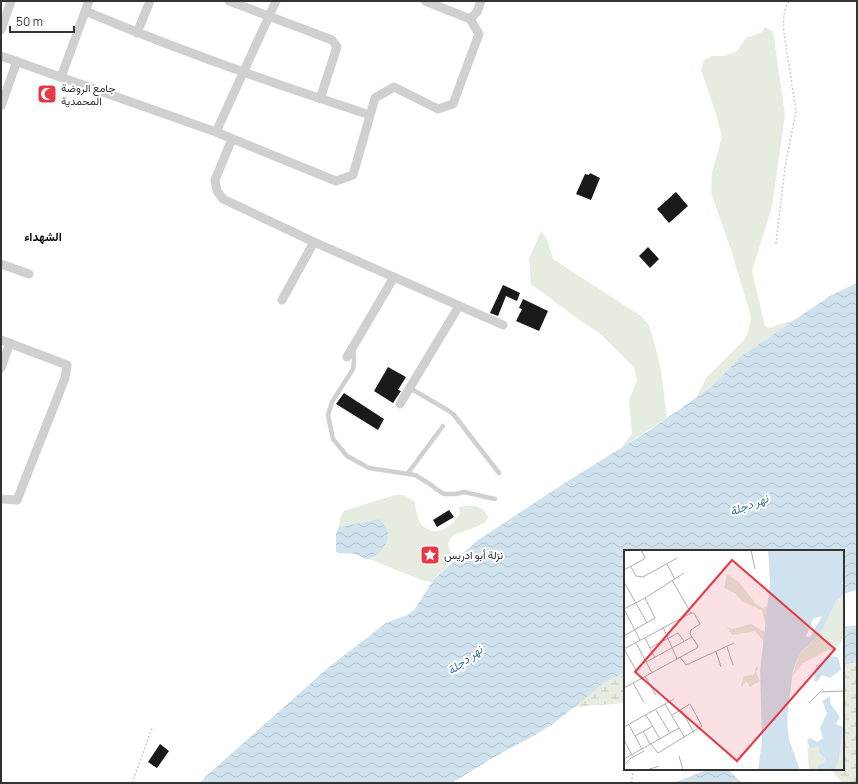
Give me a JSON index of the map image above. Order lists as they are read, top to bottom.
{
  "districts": ["الشهداء"],
  "water": ["نهر دجلة"],
  "places": {
    "mosque": ["جامع الروضة المحمدية"],
    "place": ["نزلة أبو ادريس"]
  },
  "scale_bar": "50 m"
}
